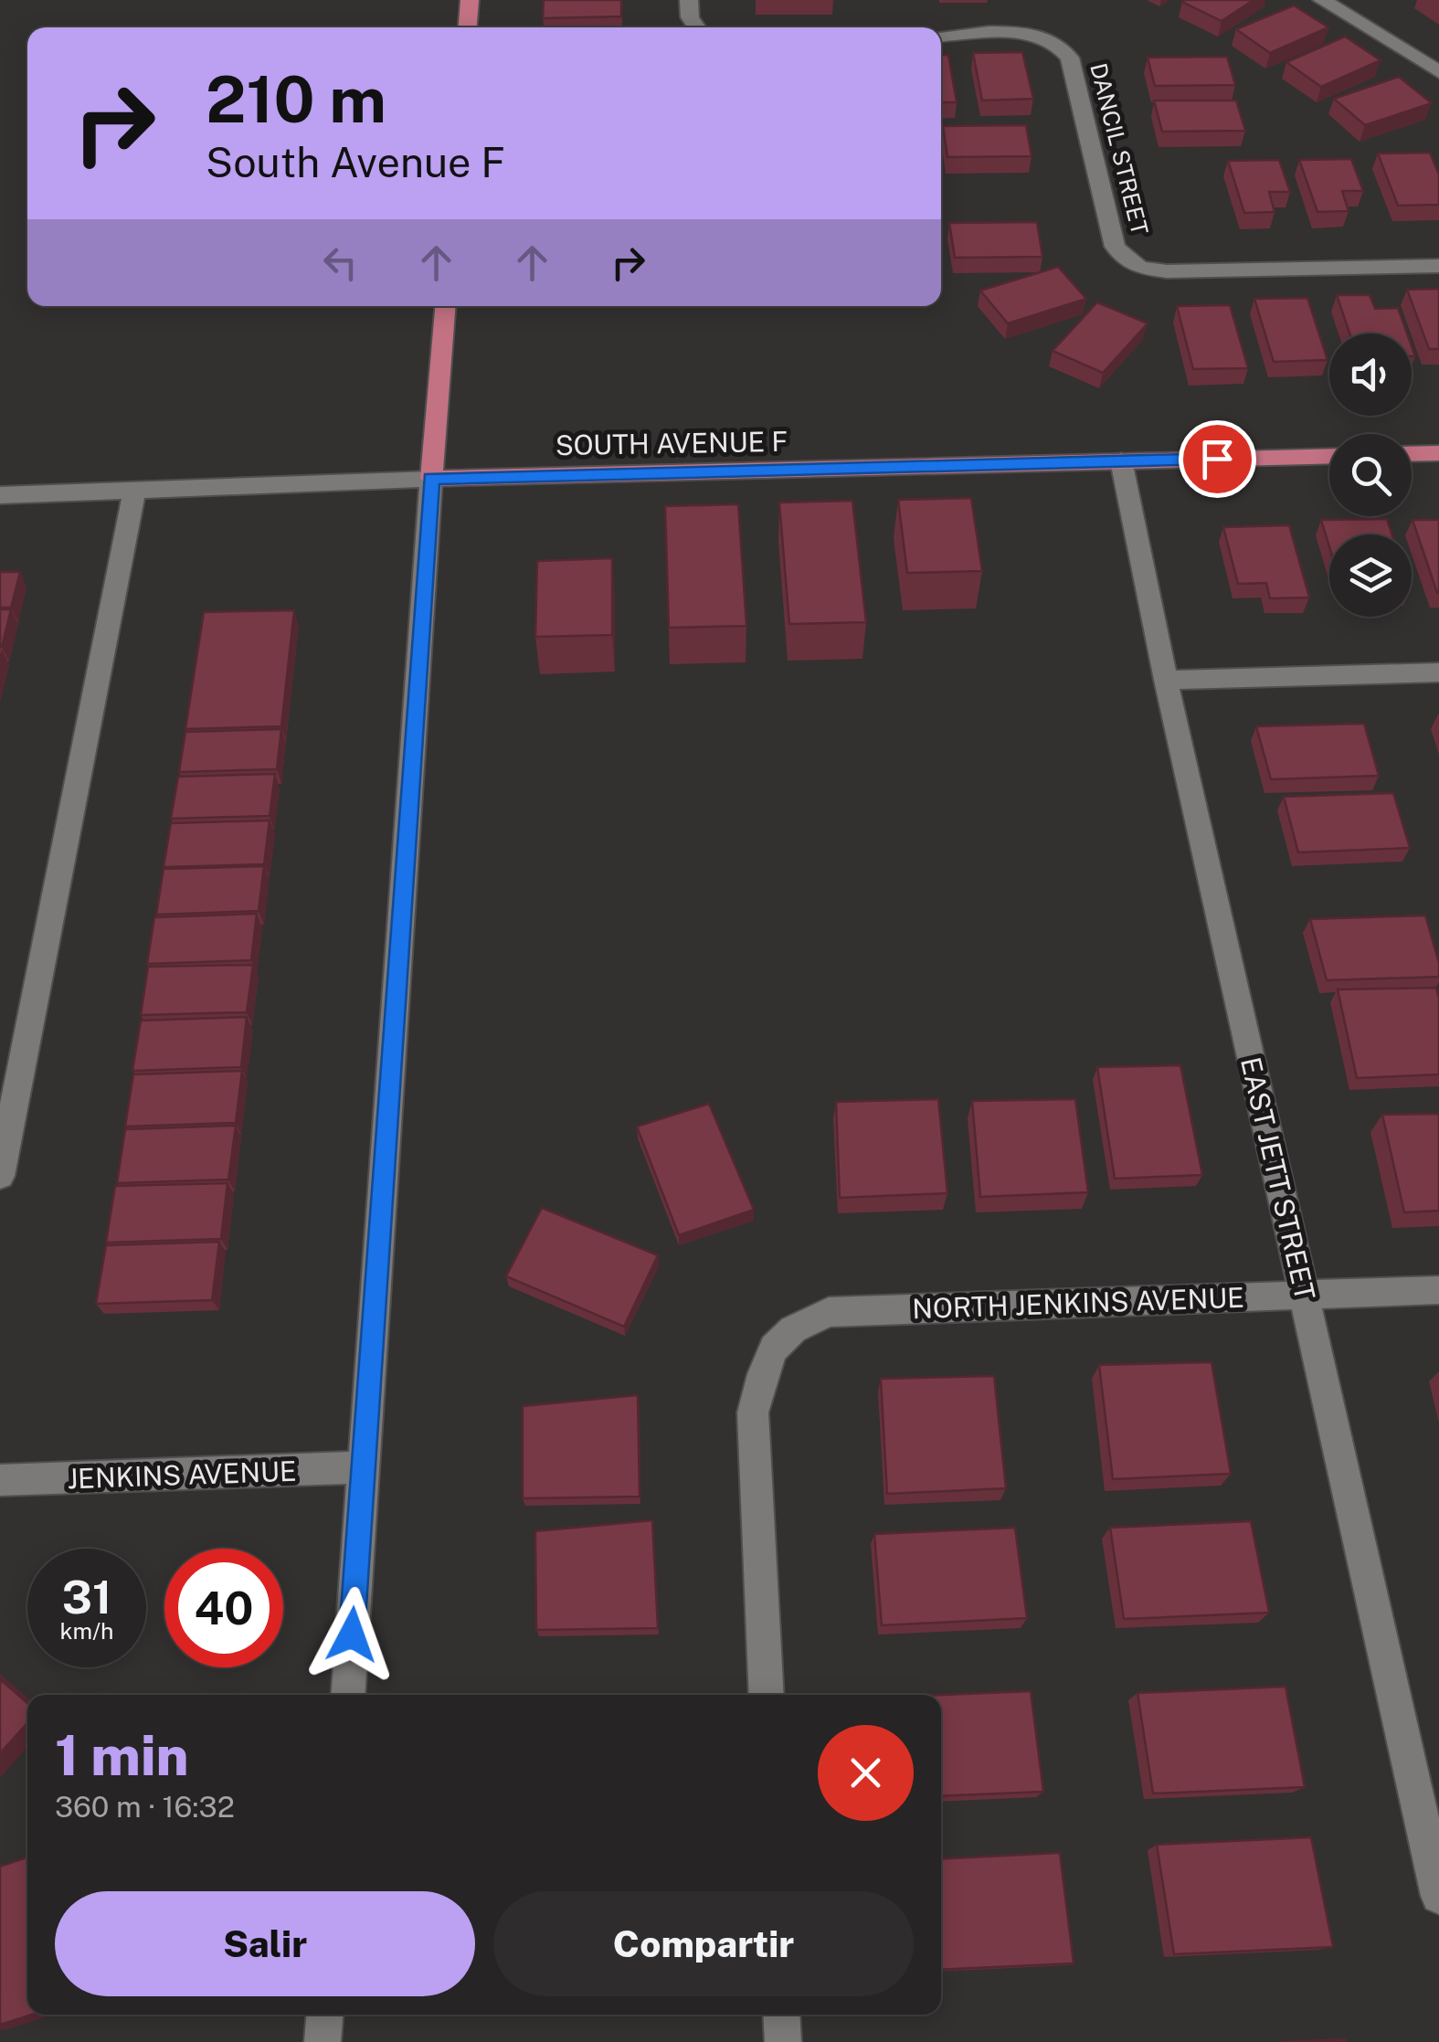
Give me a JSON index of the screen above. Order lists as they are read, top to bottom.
{
  "streets": {
    "main road": ["SOUTH AVENUE F"],
    "street": [
      "DANCIL STREET",
      "EAST JETT STREET",
      "NORTH JENKINS AVENUE",
      "JENKINS AVENUE"
    ]
  },
  "crossings": [
    ["SOUTH AVENUE F", "EAST JETT STREET"],
    ["EAST JETT STREET", "NORTH JENKINS AVENUE"]
  ],
  "page": {
    "turn": ["210 m", "South Avenue F"],
    "speed": "31 km/h",
    "limit": "40",
    "heading": ["1 min", "360 m · 16:32"],
    "buttons": ["Salir", "Compartir"]
  }
}
